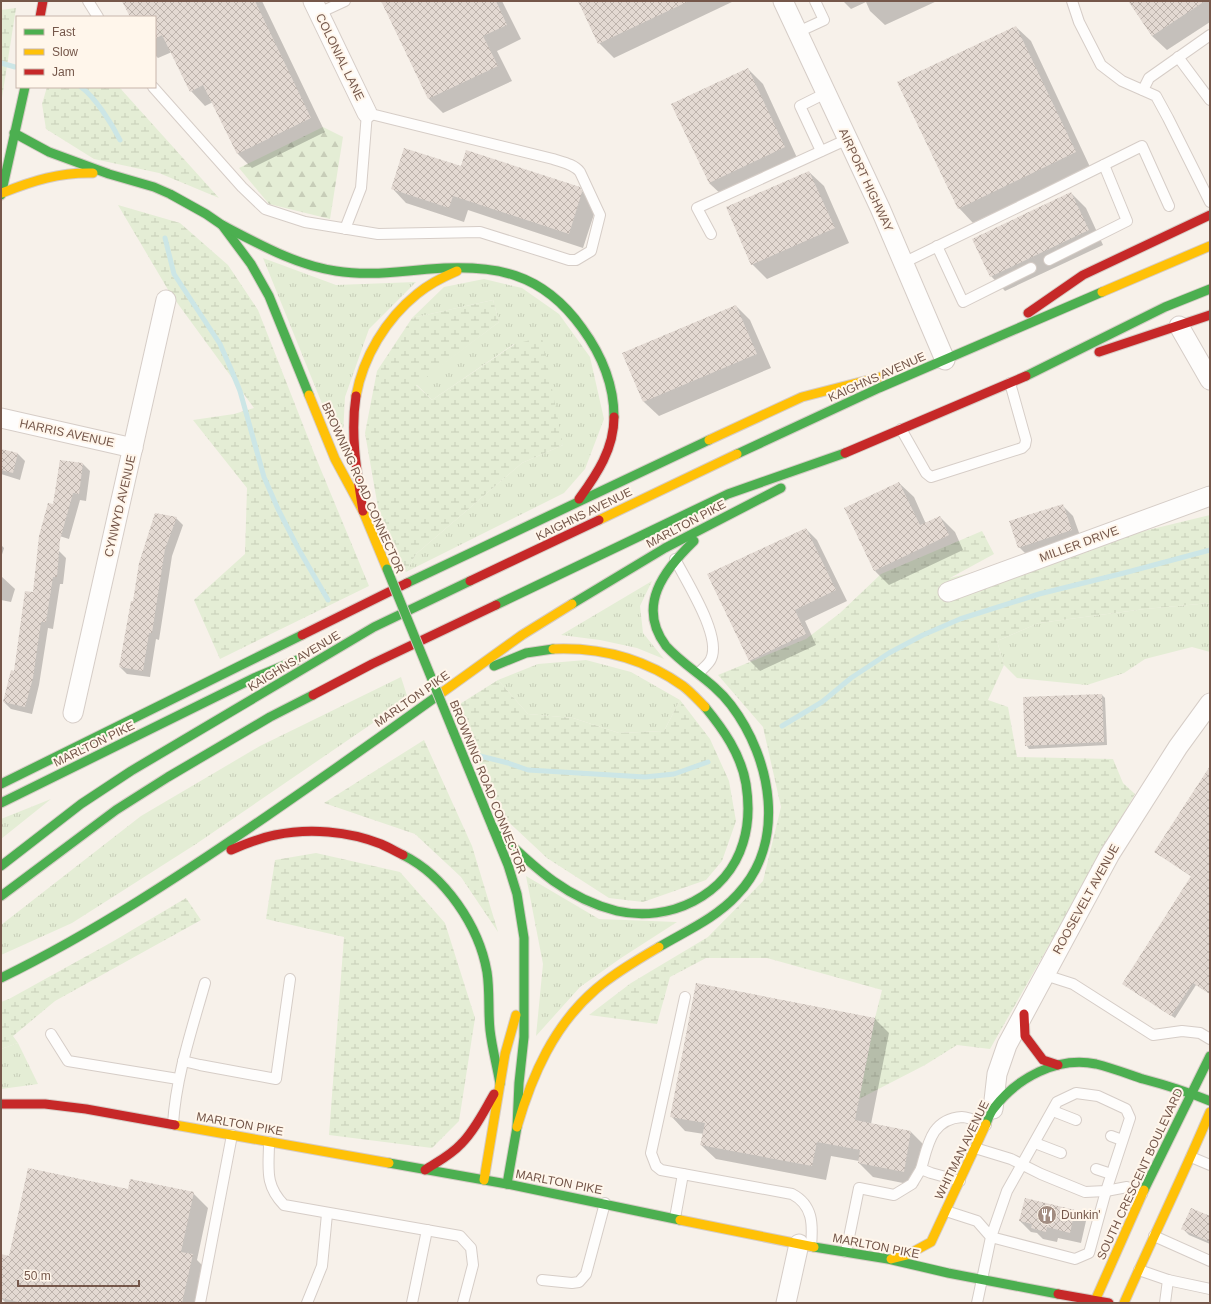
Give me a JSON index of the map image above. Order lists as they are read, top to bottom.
{
  "streets": {
    "main road": [
      "KAIGHNS AVENUE",
      "BROWNING ROAD CONNECTOR",
      "MARLTON PIKE",
      "WHITMAN AVENUE",
      "SOUTH CRESCENT BOULEVARD"
    ],
    "street": [
      "COLONIAL LANE",
      "AIRPORT HIGHWAY",
      "HARRIS AVENUE",
      "CYNWYD AVENUE",
      "MILLER DRIVE",
      "ROOSEVELT AVENUE"
    ]
  },
  "crossings": [
    ["AIRPORT HIGHWAY", "KAIGHNS AVENUE"],
    ["KAIGHNS AVENUE", "MARLTON PIKE"],
    ["HARRIS AVENUE", "CYNWYD AVENUE"],
    ["BROWNING ROAD CONNECTOR", "MARLTON PIKE"],
    ["MARLTON PIKE", "WHITMAN AVENUE"],
    ["MARLTON PIKE", "SOUTH CRESCENT BOULEVARD"],
    ["ROOSEVELT AVENUE", "WHITMAN AVENUE"],
    ["WHITMAN AVENUE", "SOUTH CRESCENT BOULEVARD"]
  ],
  "places": {
    "restaurant": ["Dunkin'"]
  },
  "legend": ["Fast", "Slow", "Jam"],
  "scale_bar": "50 m"
}
